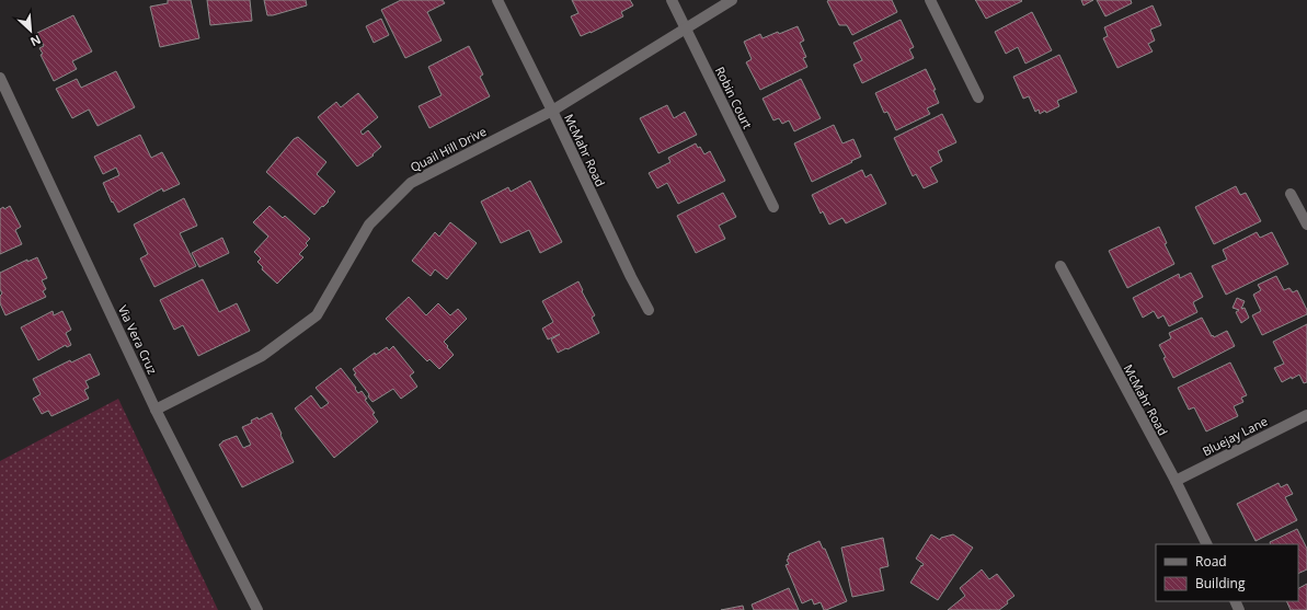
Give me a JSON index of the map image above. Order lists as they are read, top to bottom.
{
  "streets": {
    "street": [
      "Robin Court",
      "Quail Hill Drive",
      "McMahr Road",
      "Via Vera Cruz",
      "Bluejay Lane"
    ]
  },
  "crossings": [
    ["Robin Court", "Quail Hill Drive"],
    ["Quail Hill Drive", "McMahr Road"],
    ["Quail Hill Drive", "Via Vera Cruz"],
    ["McMahr Road", "Bluejay Lane"]
  ],
  "legend": ["Road", "Building"],
  "north": "bottom right"
}
